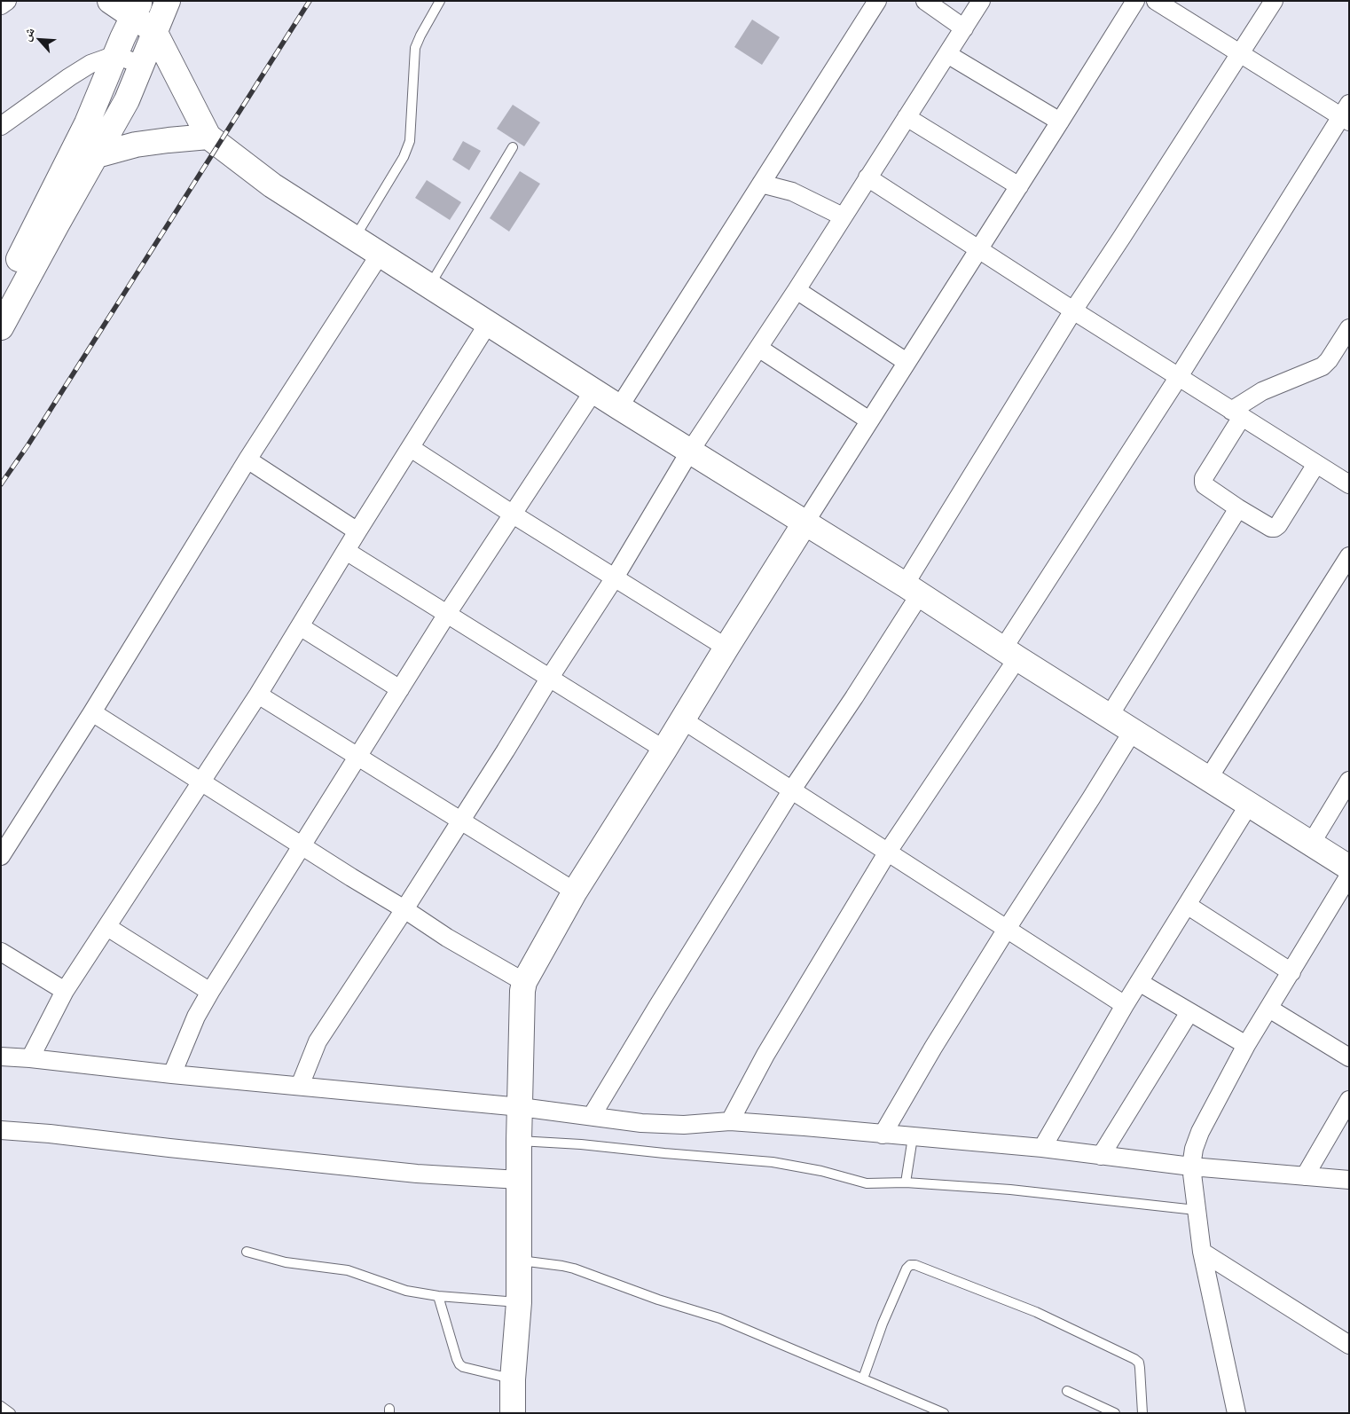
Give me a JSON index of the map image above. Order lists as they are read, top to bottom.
{
  "north": "top left"
}
